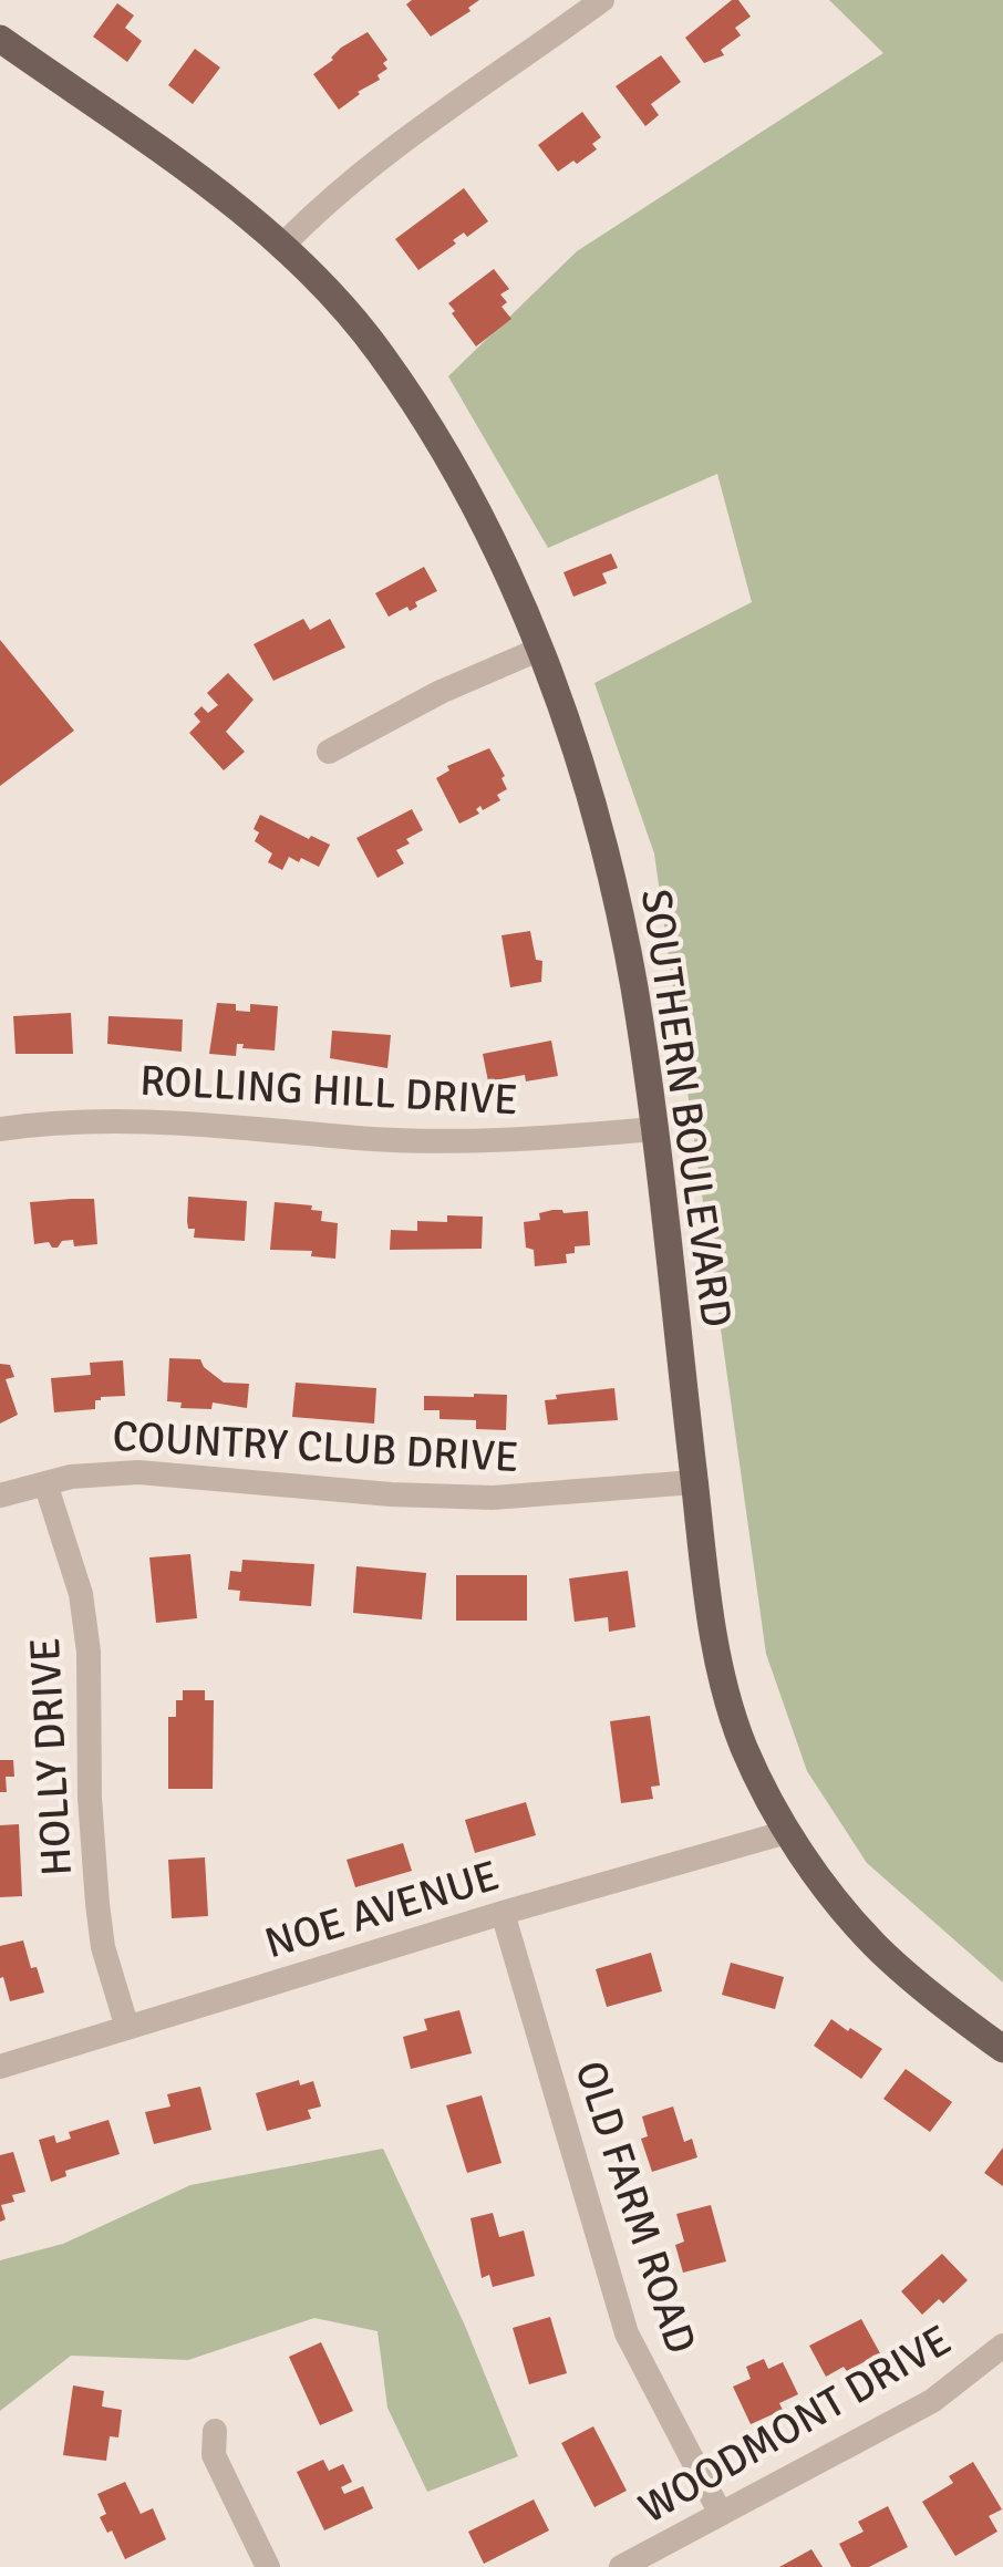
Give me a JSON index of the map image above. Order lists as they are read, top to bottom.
{
  "streets": {
    "main road": ["SOUTHERN BOULEVARD"],
    "street": [
      "ROLLING HILL DRIVE",
      "COUNTRY CLUB DRIVE",
      "HOLLY DRIVE",
      "NOE AVENUE",
      "OLD FARM ROAD",
      "WOODMONT DRIVE"
    ]
  },
  "crossings": [
    ["ROLLING HILL DRIVE", "SOUTHERN BOULEVARD"],
    ["SOUTHERN BOULEVARD", "COUNTRY CLUB DRIVE"],
    ["SOUTHERN BOULEVARD", "NOE AVENUE"],
    ["COUNTRY CLUB DRIVE", "HOLLY DRIVE"],
    ["HOLLY DRIVE", "NOE AVENUE"],
    ["NOE AVENUE", "OLD FARM ROAD"],
    ["OLD FARM ROAD", "WOODMONT DRIVE"]
  ]
}
